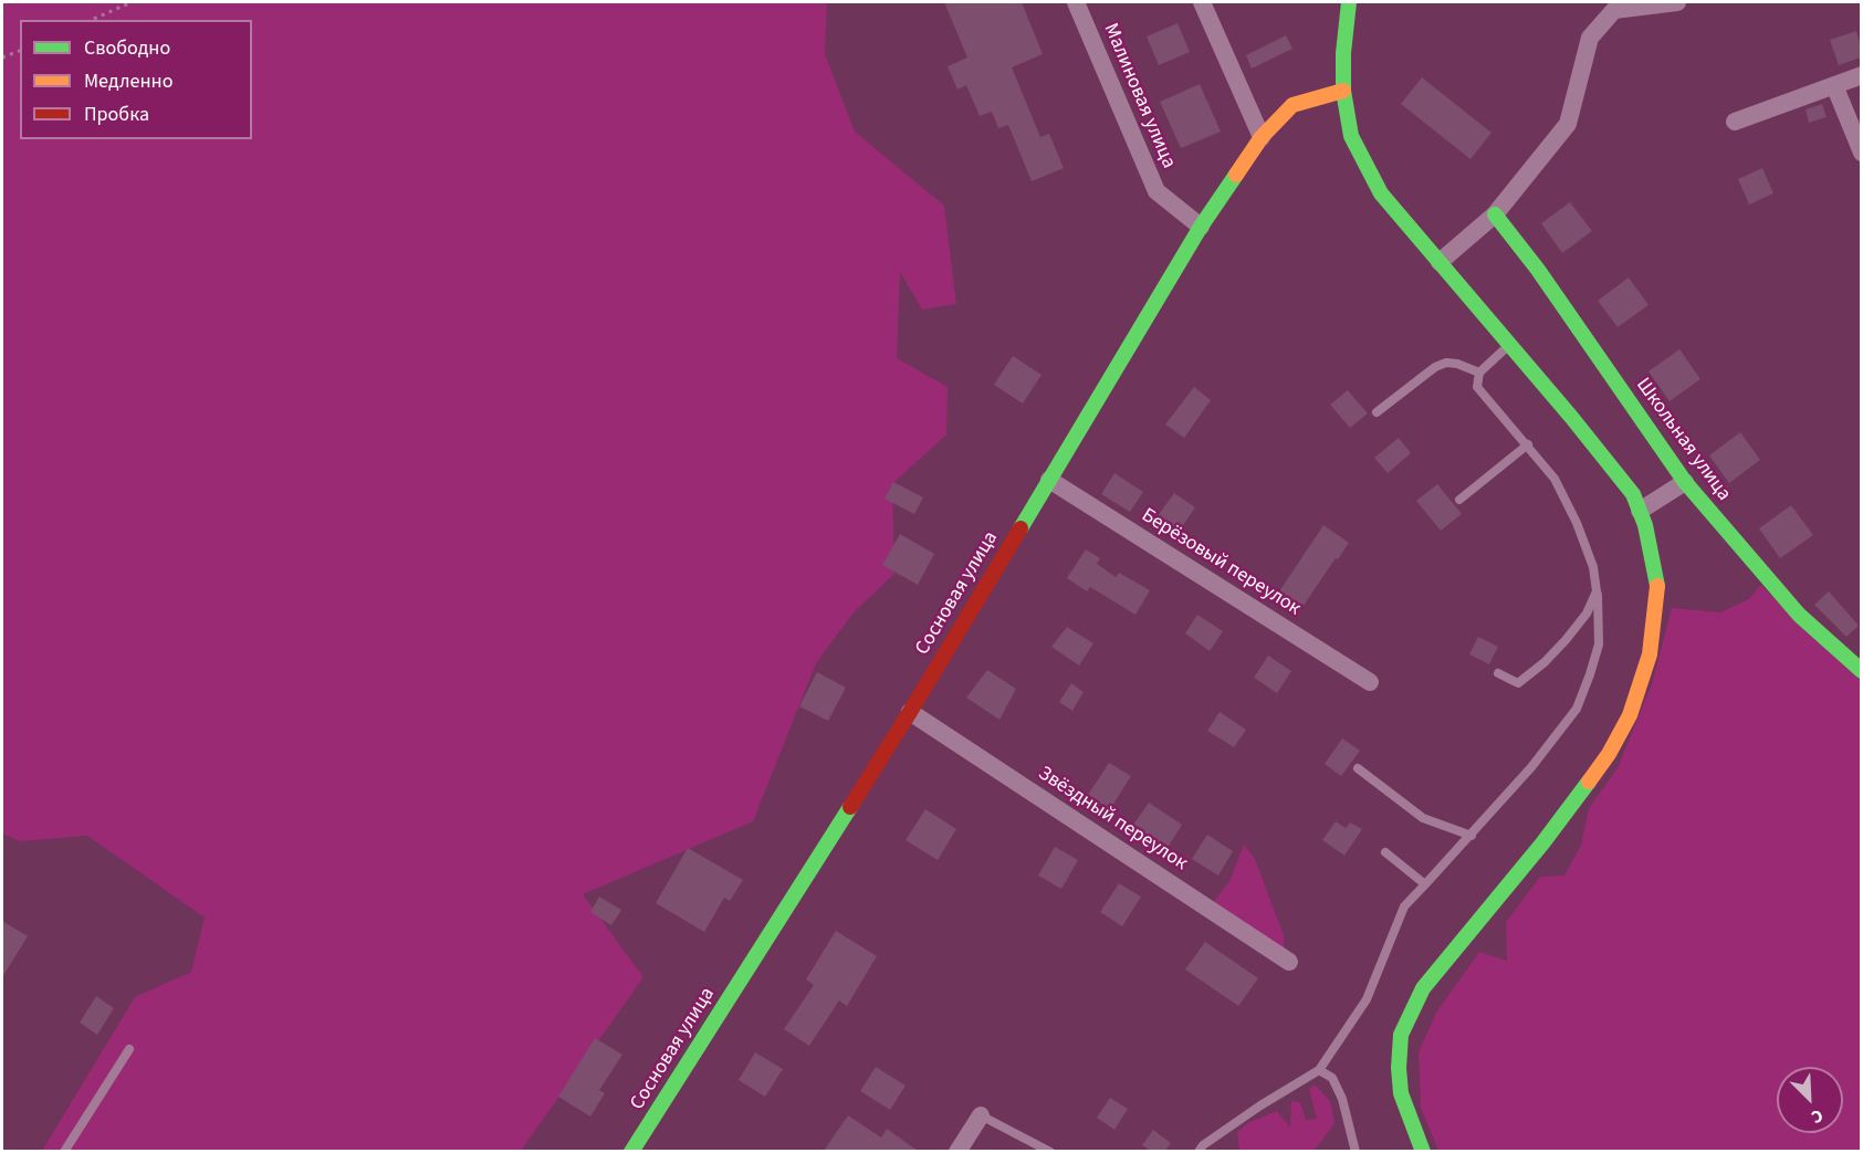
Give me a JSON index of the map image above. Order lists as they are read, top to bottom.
{
  "streets": {
    "street": [
      "Малиновая улица",
      "Школьная улица",
      "Берёзовый переулок",
      "Сосновая улица",
      "Звёздный переулок"
    ]
  },
  "crossings": [
    ["Малиновая улица", "Сосновая улица"],
    ["Берёзовый переулок", "Сосновая улица"],
    ["Сосновая улица", "Звёздный переулок"]
  ],
  "legend": ["Свободно", "Медленно", "Пробка"],
  "north": "bottom right"
}
